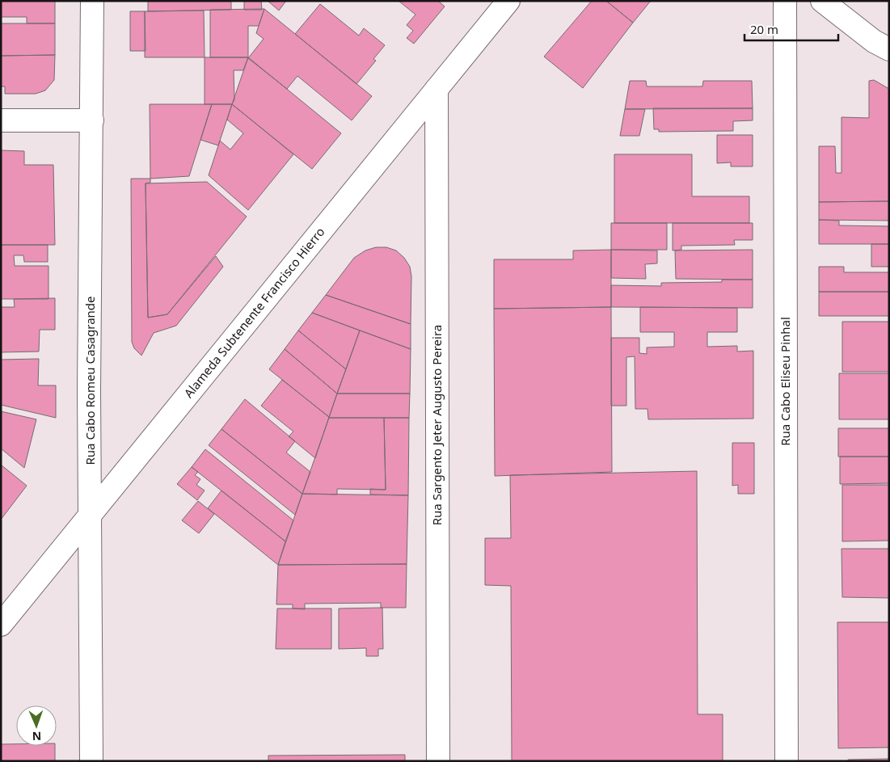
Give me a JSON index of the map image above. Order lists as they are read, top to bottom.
{
  "streets": {
    "street": [
      "Alameda Subtenente Francisco Hierro",
      "Rua Cabo Romeu Casagrande",
      "Rua Cabo Eliseu Pinhal",
      "Rua Sargento Jeter Augusto Pereira"
    ]
  },
  "crossings": [
    ["Alameda Subtenente Francisco Hierro", "Rua Cabo Romeu Casagrande"],
    ["Alameda Subtenente Francisco Hierro", "Rua Sargento Jeter Augusto Pereira"]
  ],
  "scale_bar": "20 m",
  "north": "bottom"
}
